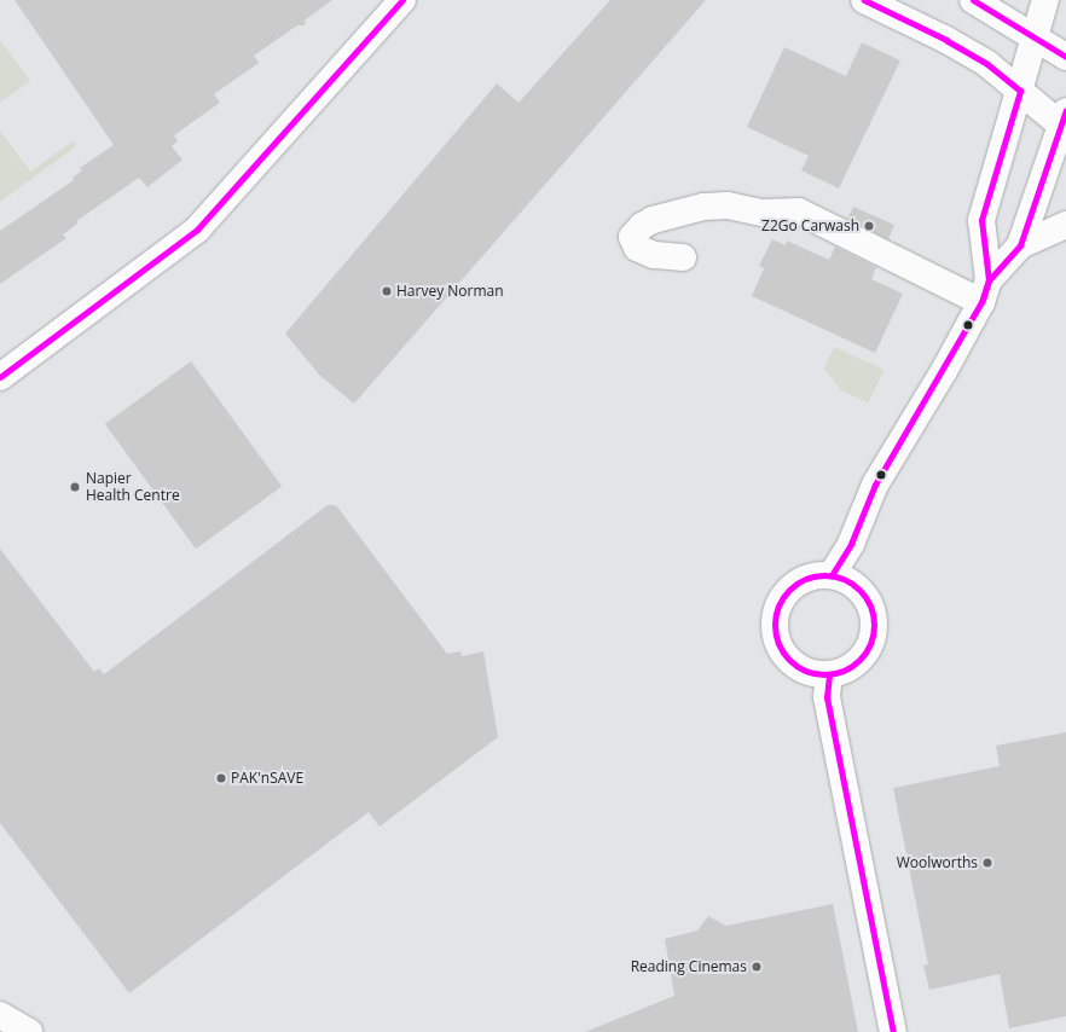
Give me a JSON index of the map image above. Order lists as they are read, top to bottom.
{
  "places": [
    "Z2Go Carwash",
    "Harvey Norman",
    "Napier Health Centre",
    "PAK'nSAVE",
    "Woolworths",
    "Reading Cinemas"
  ]
}
